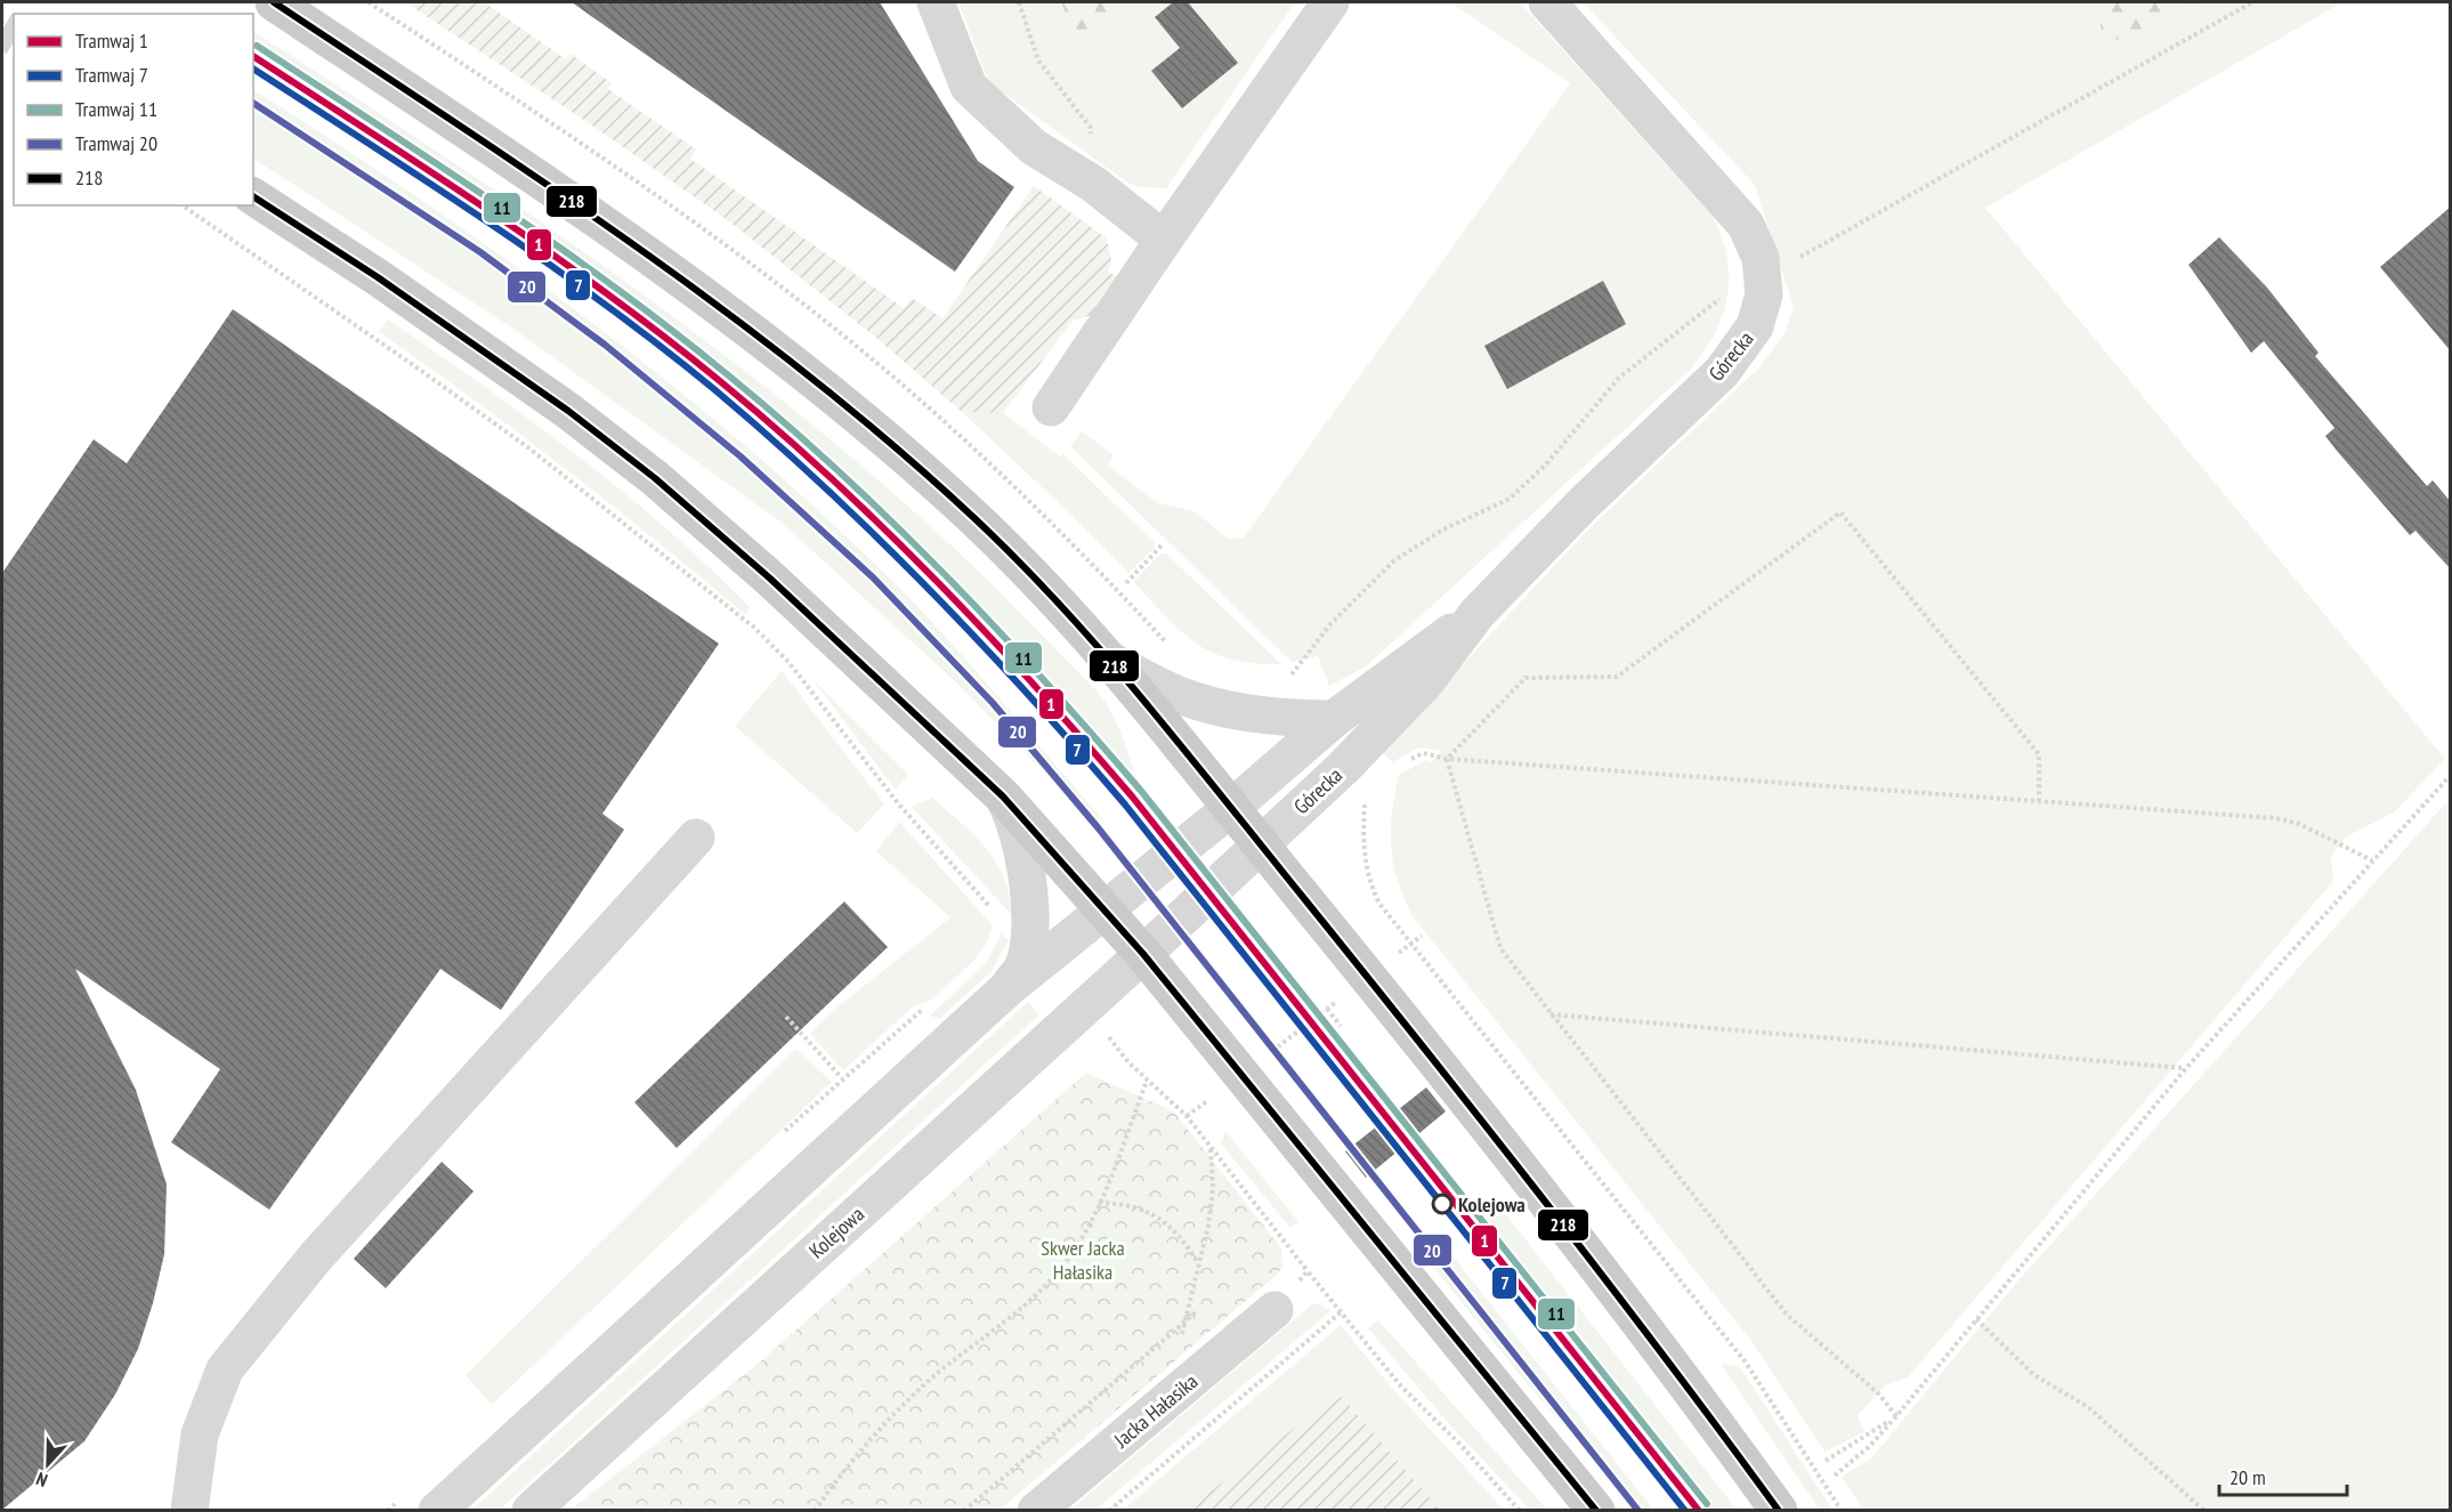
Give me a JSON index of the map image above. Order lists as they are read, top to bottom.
{
  "streets": {
    "street": ["Górecka", "Kolejowa", "Jacka Hałasika"]
  },
  "crossings": [
    ["Górecka", "Kolejowa"]
  ],
  "parks": ["Skwer Jacka Hałasika"],
  "places": ["Kolejowa"],
  "lines": [
    "transit line 218",
    "tram line 11",
    "tram line 1",
    "tram line 7",
    "tram line 20"
  ],
  "legend": [
    "Tramwaj 1",
    "Tramwaj 7",
    "Tramwaj 11",
    "Tramwaj 20",
    "218"
  ],
  "scale_bar": "20 m",
  "north": "bottom"
}
